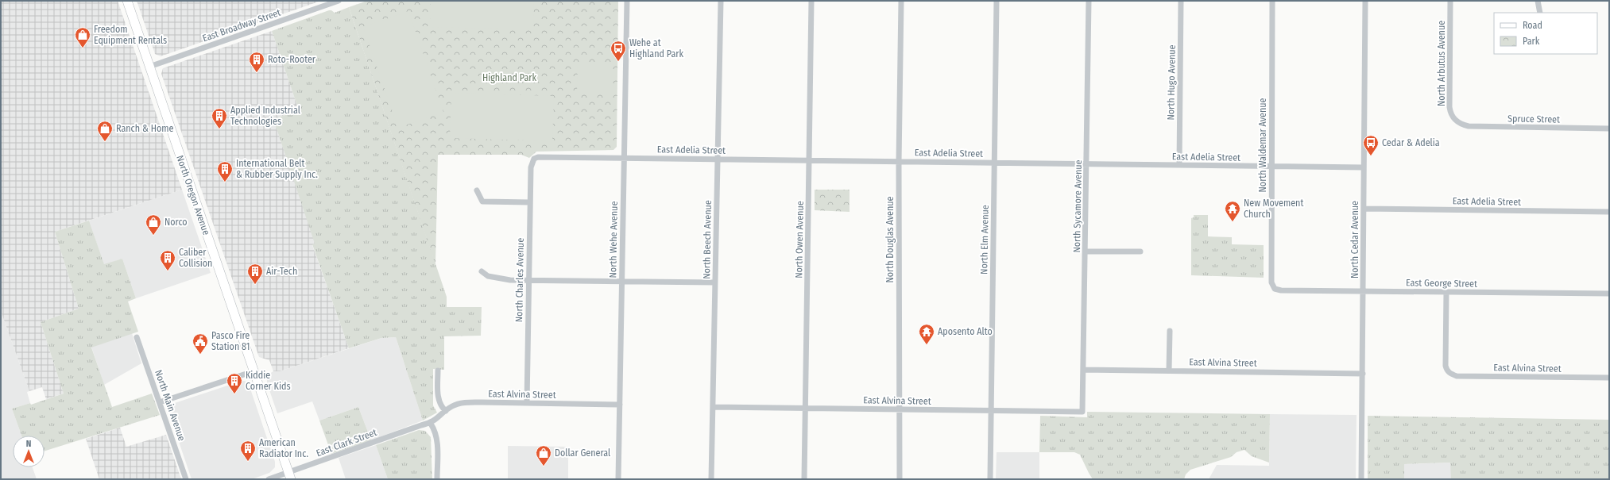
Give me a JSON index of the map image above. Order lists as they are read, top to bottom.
{
  "streets": {
    "main road": ["North Oregon Avenue"],
    "street": [
      "East Broadway Street",
      "North Arbutus Avenue",
      "North Hugo Avenue",
      "Spruce Street",
      "North Waldemar Avenue",
      "East Adelia Street",
      "North Sycamore Avenue",
      "North Wehe Avenue",
      "North Beech Avenue",
      "North Owen Avenue",
      "North Douglas Avenue",
      "North Elm Avenue",
      "North Cedar Avenue",
      "North Charles Avenue",
      "East George Street",
      "East Alvina Street",
      "North Main Avenue",
      "East Clark Street"
    ]
  },
  "crossings": [
    ["East Broadway Street", "North Oregon Avenue"],
    ["North Arbutus Avenue", "Spruce Street"],
    ["North Hugo Avenue", "East Adelia Street"],
    ["North Waldemar Avenue", "East Adelia Street"],
    ["North Waldemar Avenue", "East George Street"],
    ["East Adelia Street", "North Sycamore Avenue"],
    ["East Adelia Street", "North Wehe Avenue"],
    ["East Adelia Street", "North Beech Avenue"],
    ["East Adelia Street", "North Owen Avenue"],
    ["East Adelia Street", "North Douglas Avenue"],
    ["East Adelia Street", "North Elm Avenue"],
    ["East Adelia Street", "North Cedar Avenue"],
    ["East Adelia Street", "North Charles Avenue"],
    ["North Oregon Avenue", "East Clark Street"],
    ["North Sycamore Avenue", "East Alvina Street"],
    ["North Wehe Avenue", "East Alvina Street"],
    ["North Beech Avenue", "East Alvina Street"],
    ["North Owen Avenue", "East Alvina Street"],
    ["North Douglas Avenue", "East Alvina Street"],
    ["North Elm Avenue", "East Alvina Street"],
    ["North Cedar Avenue", "East George Street"],
    ["North Cedar Avenue", "East Alvina Street"],
    ["North Charles Avenue", "East Alvina Street"],
    ["East George Street", "East Alvina Street"],
    ["East Alvina Street", "East Clark Street"]
  ],
  "parks": ["Highland Park"],
  "places": {
    "shop": [
      "Freedom Equipment Rentals",
      "Ranch & Home",
      "Norco",
      "Dollar General"
    ],
    "bus stop": ["Wehe at Highland Park", "Cedar & Adelia"],
    "building": [
      "Roto-Rooter",
      "Applied Industrial Technologies",
      "International Belt & Rubber Supply Inc.",
      "Caliber Collision",
      "Air-Tech",
      "Kiddie Corner Kids",
      "American Radiator Inc."
    ],
    "temple": ["New Movement Church", "Aposento Alto"],
    "public building": ["Pasco Fire Station 81"]
  },
  "legend": ["Road", "Park"],
  "north": "top"
}
